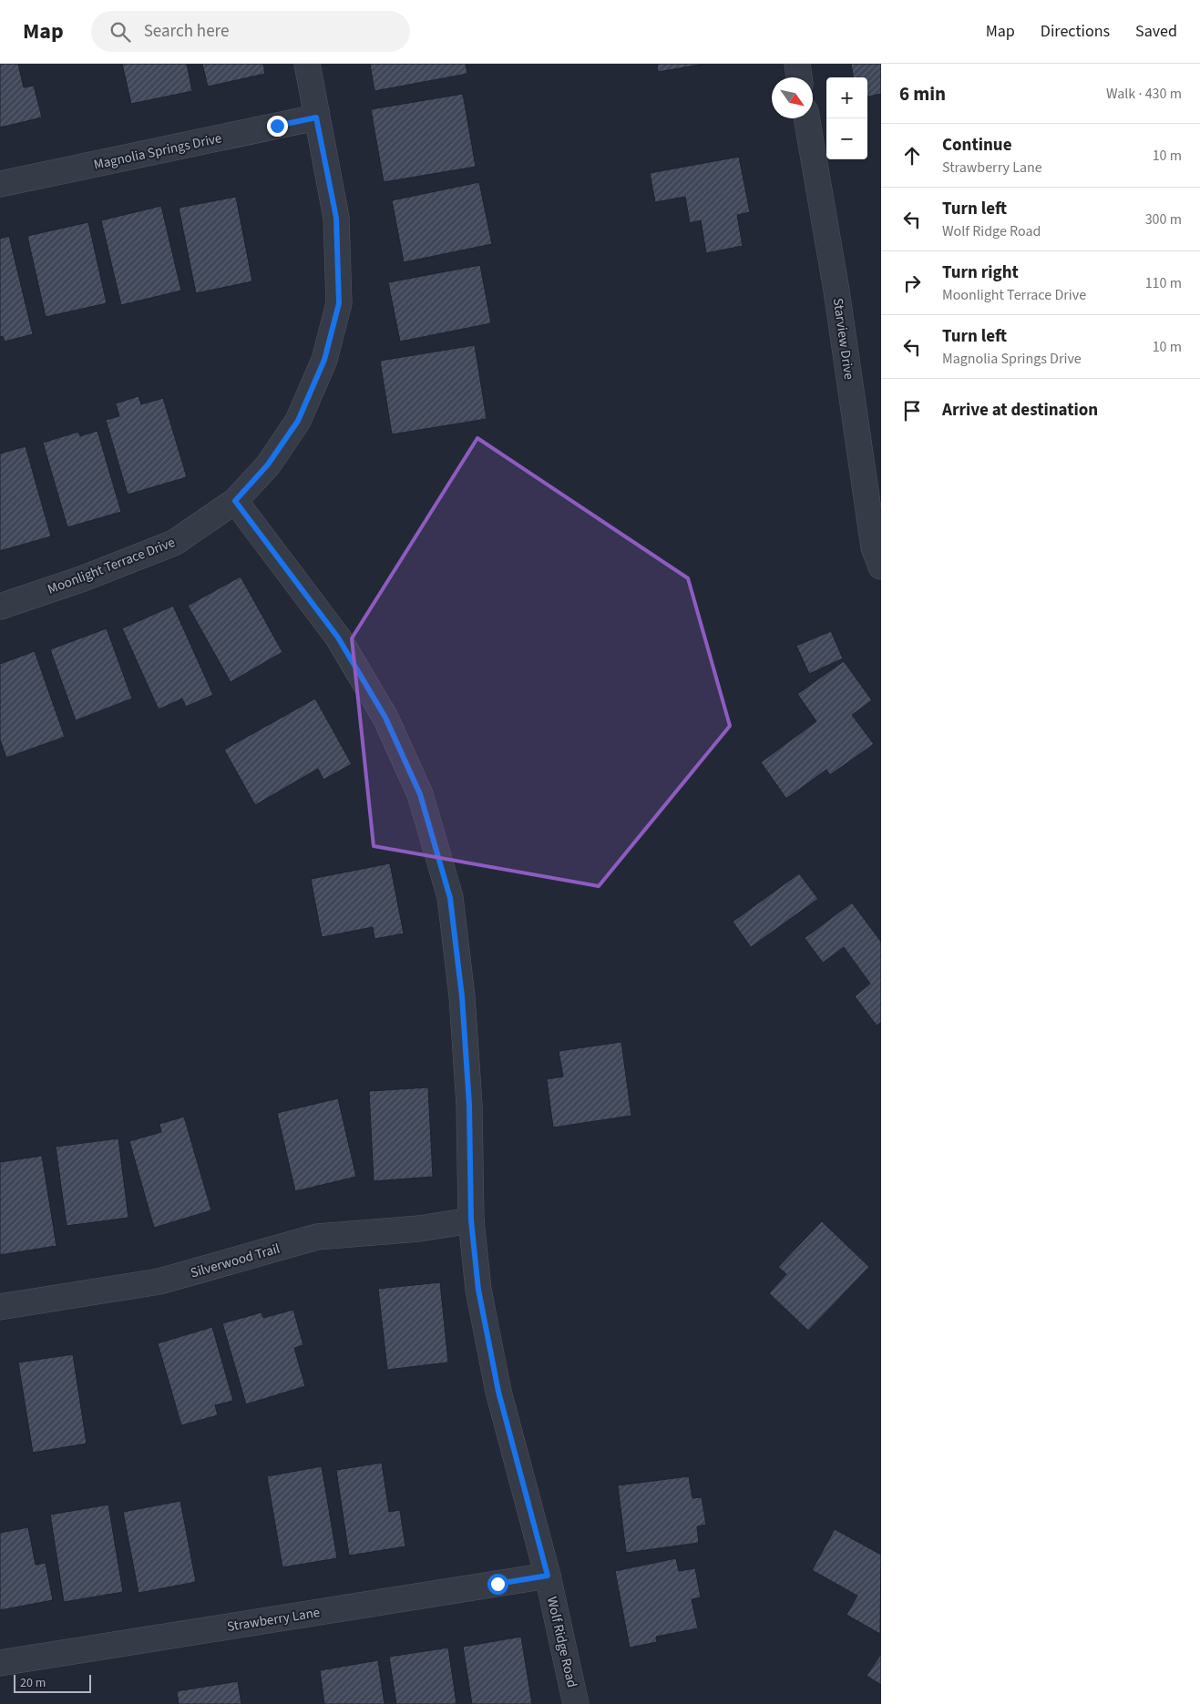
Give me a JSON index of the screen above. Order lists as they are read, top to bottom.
{
  "streets": {
    "street": [
      "Magnolia Springs Drive",
      "Starview Drive",
      "Moonlight Terrace Drive",
      "Silverwood Trail",
      "Strawberry Lane",
      "Wolf Ridge Road"
    ]
  },
  "crossings": [
    ["Magnolia Springs Drive", "Moonlight Terrace Drive"],
    ["Moonlight Terrace Drive", "Wolf Ridge Road"],
    ["Silverwood Trail", "Wolf Ridge Road"],
    ["Strawberry Lane", "Wolf Ridge Road"]
  ],
  "scale_bar": "20 m",
  "north": "bottom right",
  "page": {
    "header": "Map",
    "search": "Search here",
    "nav": ["Map", "Directions", "Saved"],
    "heading": ["6 min", "Walk · 430 m"],
    "map_buttons": ["+", "−"],
    "list": [
      ["Continue", "Strawberry Lane", "10 m"],
      ["Turn left", "Wolf Ridge Road", "300 m"],
      ["Turn right", "Moonlight Terrace Drive", "110 m"],
      ["Turn left", "Magnolia Springs Drive", "10 m"],
      "Arrive at destination"
    ],
    "scale": "20 m"
  }
}
